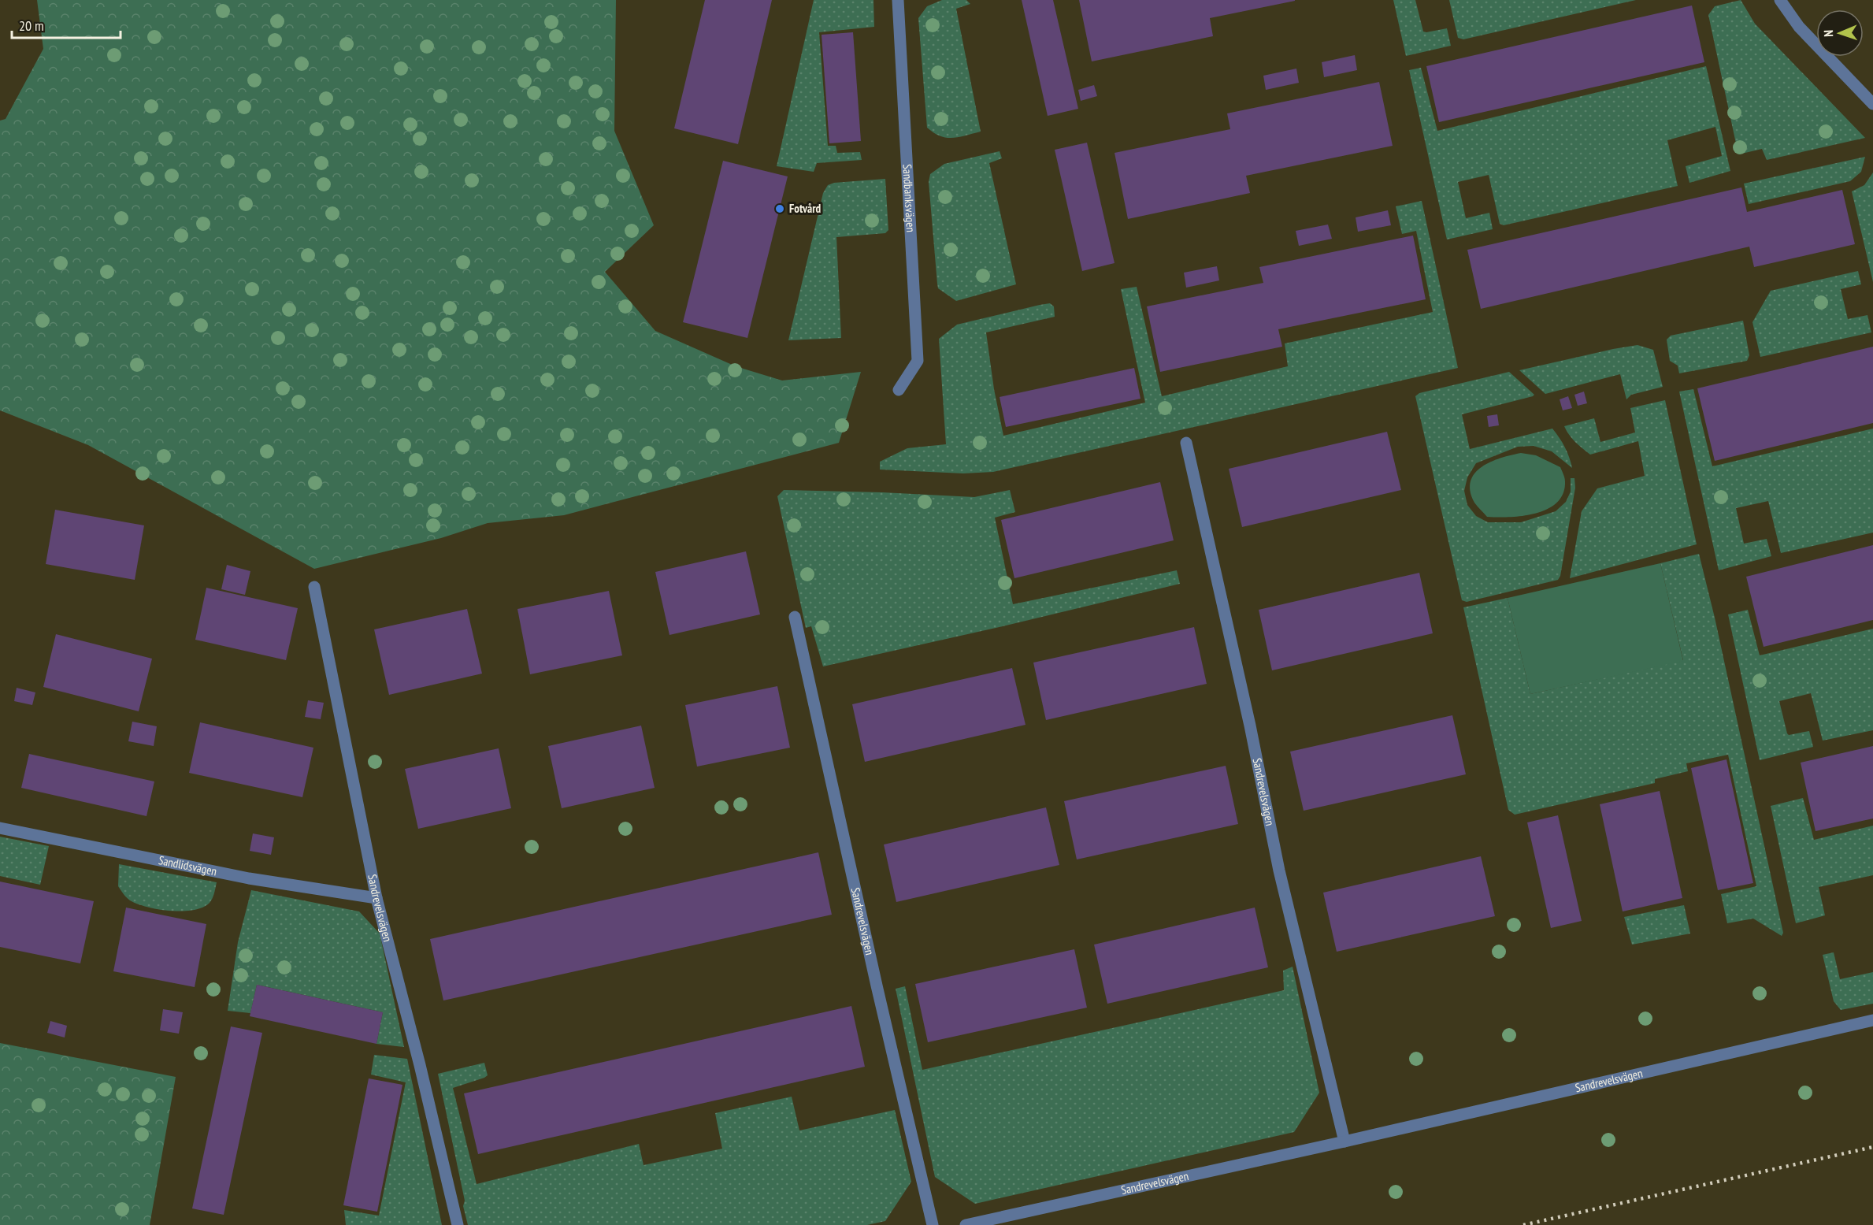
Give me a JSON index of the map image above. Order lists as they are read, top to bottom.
{
  "streets": {
    "street": ["Sandbanksvägen", "Sandrevelsvägen", "Sandlidsvägen"]
  },
  "crossings": [
    ["Sandrevelsvägen", "Sandlidsvägen"]
  ],
  "places": ["Fotvård"],
  "scale_bar": "20 m",
  "north": "left"
}
